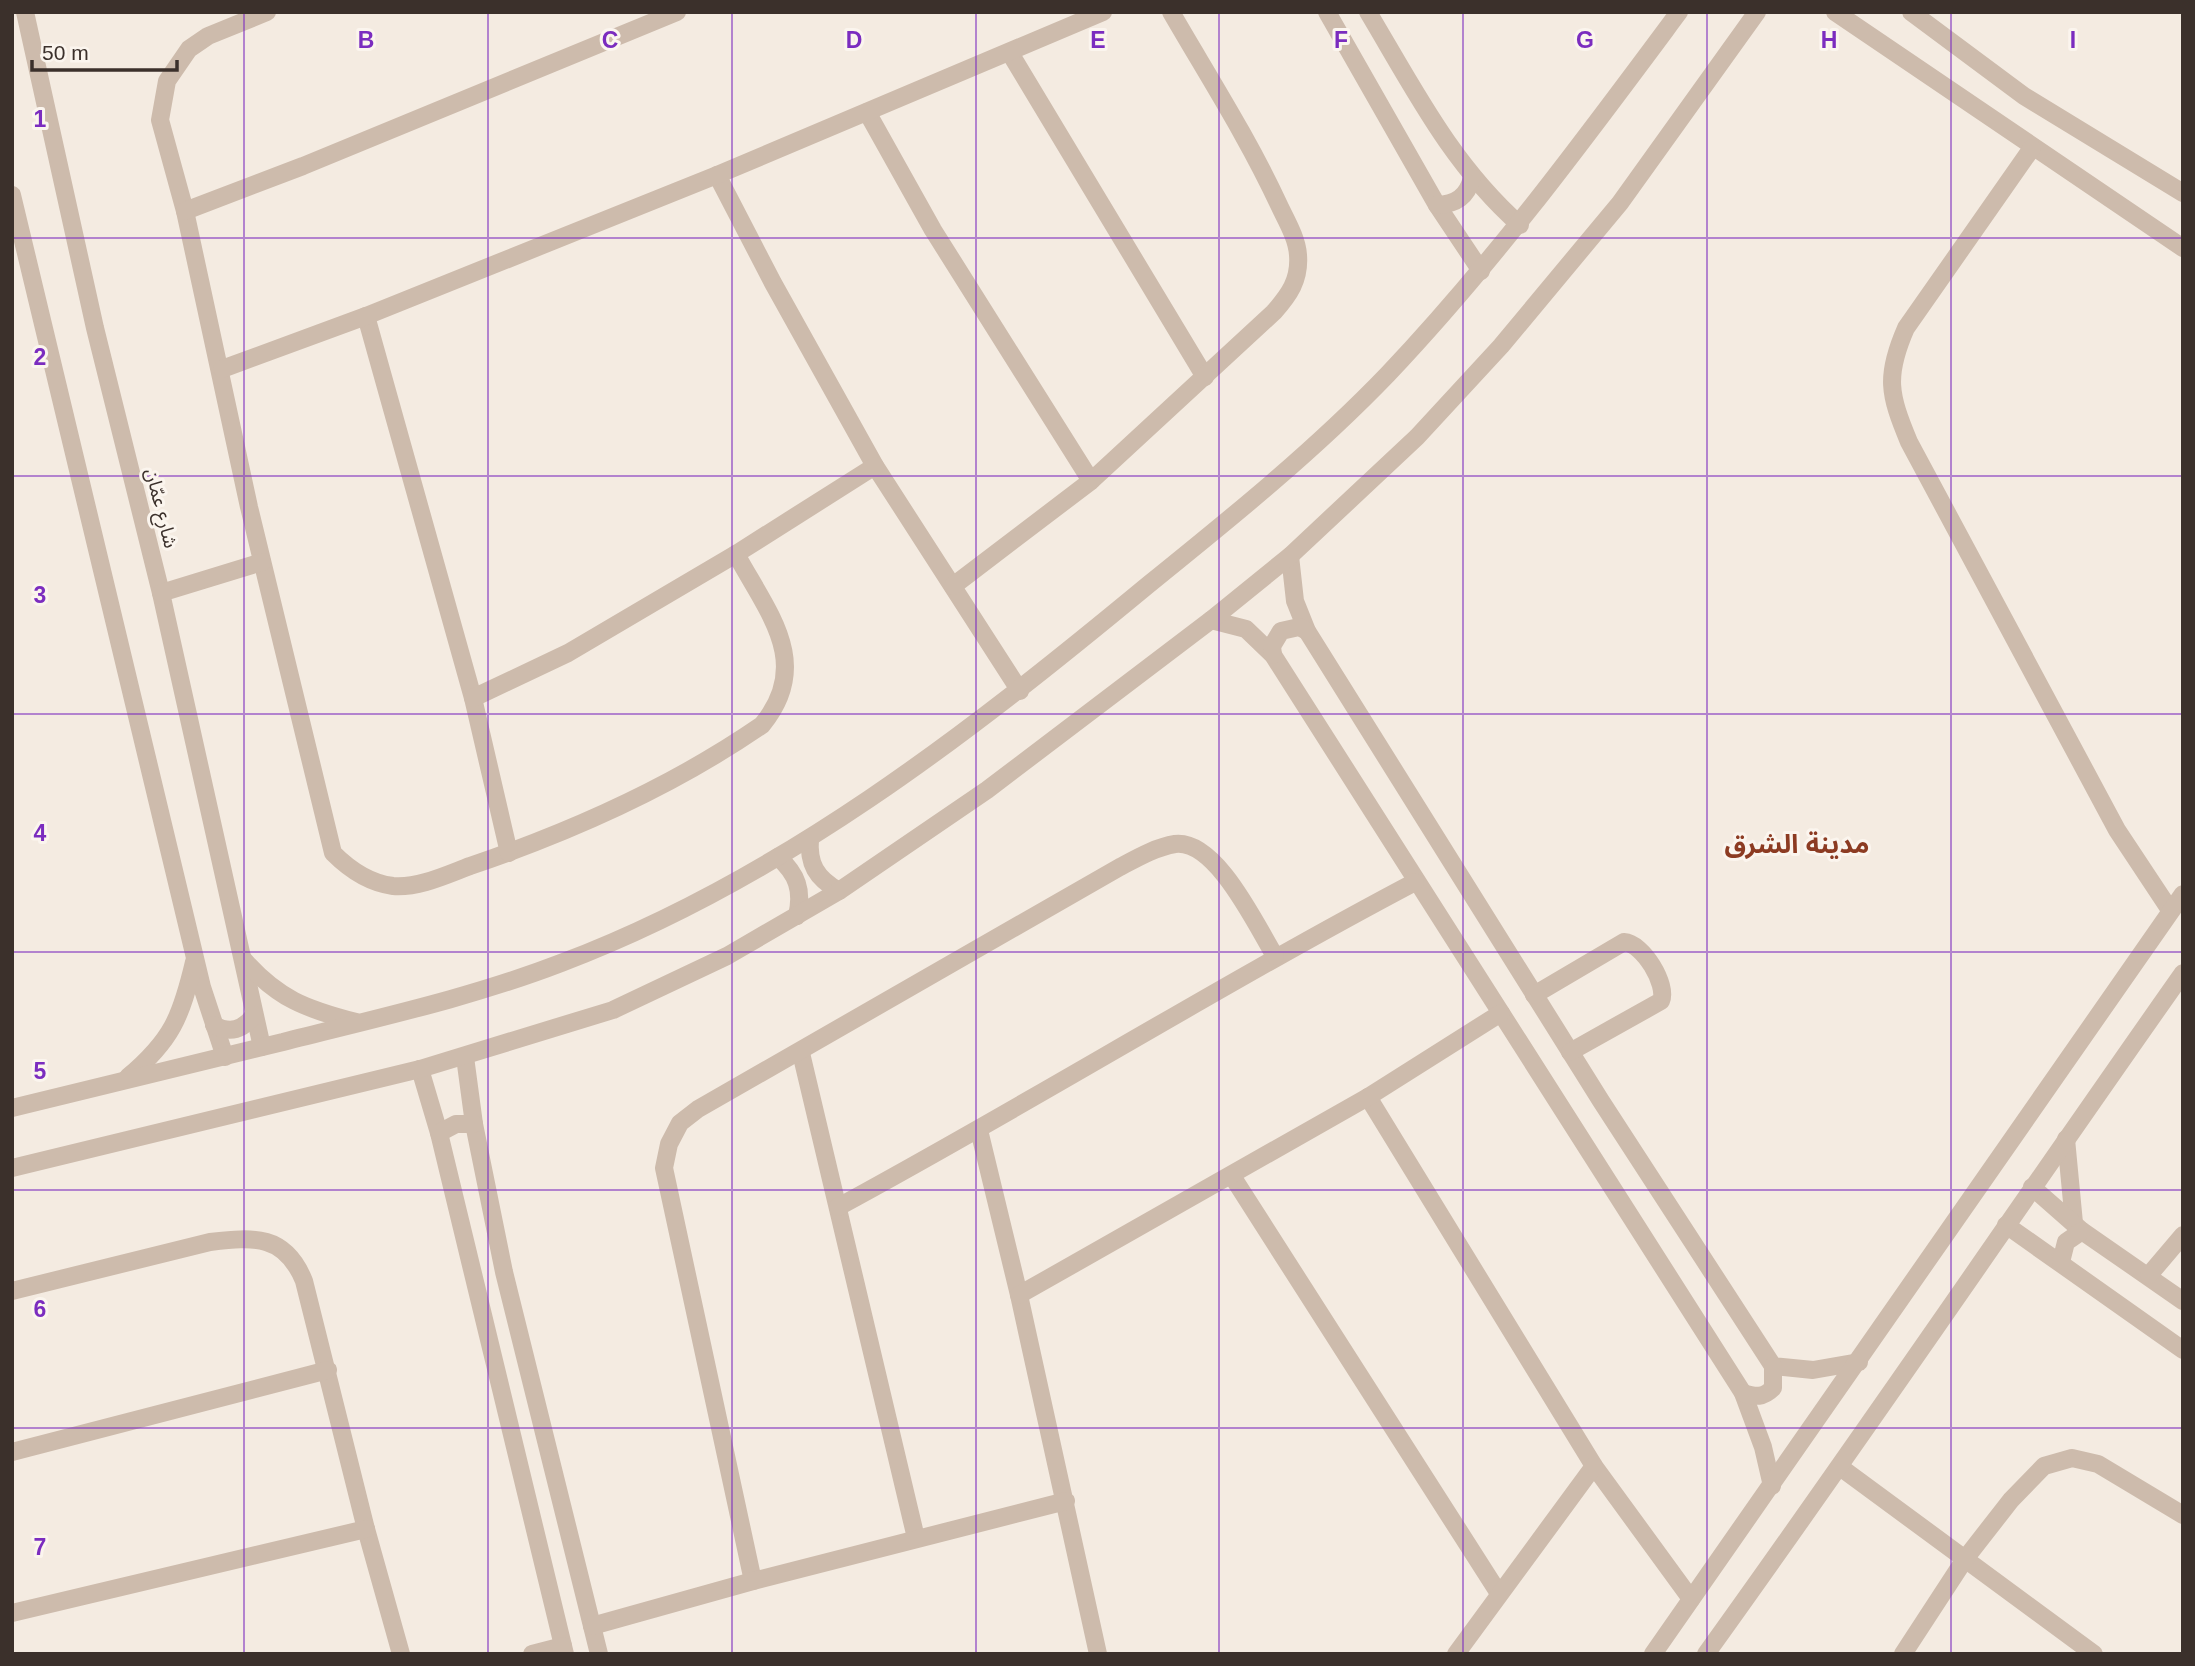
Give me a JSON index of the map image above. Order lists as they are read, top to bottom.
{
  "streets": {
    "street": ["شارع عمّان"]
  },
  "districts": ["مدينة الشرق"],
  "scale_bar": "50 m",
  "grid": {
    "columns": [
      "B",
      "C",
      "D",
      "E",
      "F",
      "G",
      "H",
      "I"
    ],
    "rows": [
      "1",
      "2",
      "3",
      "4",
      "5",
      "6",
      "7"
    ]
  }
}
